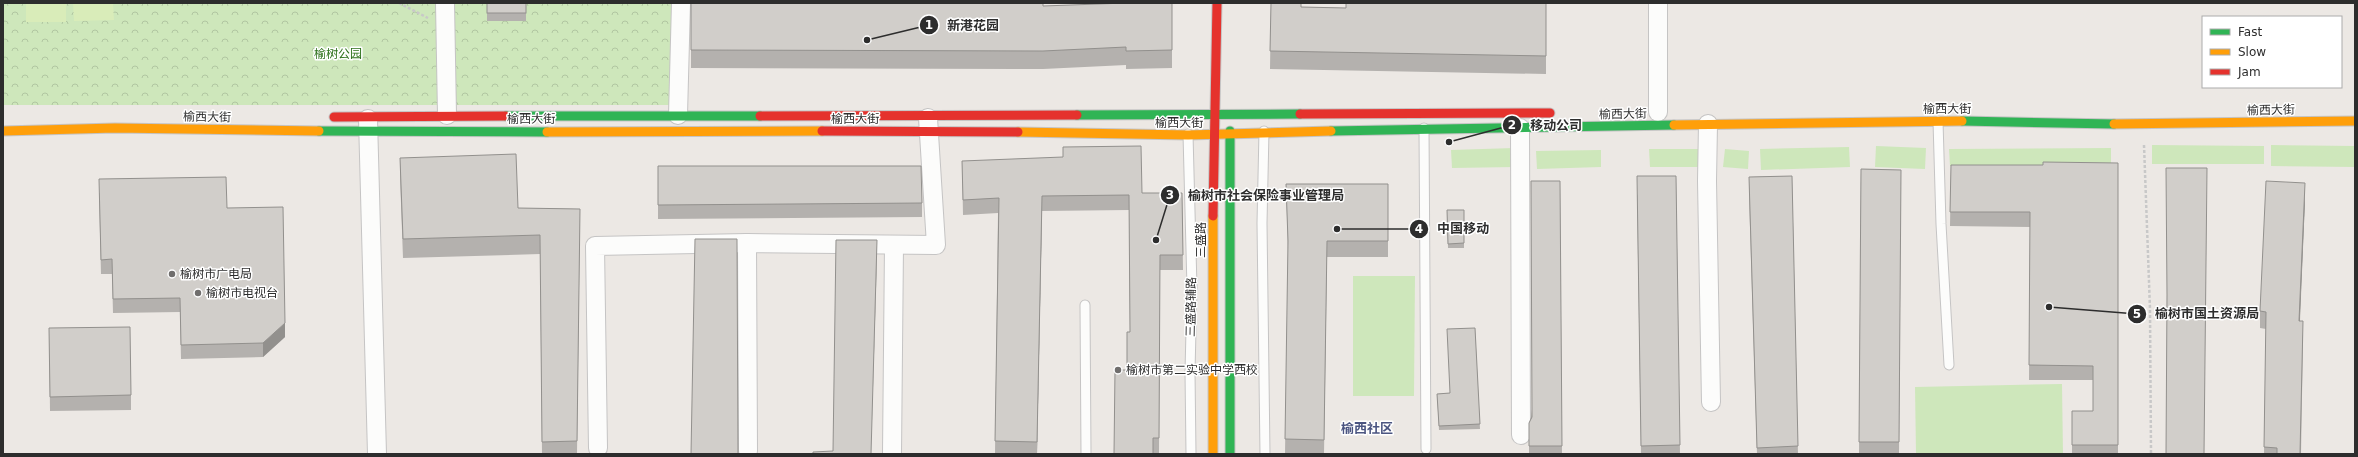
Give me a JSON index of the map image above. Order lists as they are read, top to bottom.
{
  "streets": {
    "main road": ["榆西大街", "三盛路"],
    "lane": ["三盛路辅路"]
  },
  "crossings": [
    ["榆西大街", "三盛路"],
    ["榆西大街", "三盛路辅路"]
  ],
  "districts": ["榆西社区"],
  "parks": ["榆树公园"],
  "places": [
    "新港花园",
    "移动公司",
    "中国移动",
    "榆树市社会保险事业管理局",
    "榆树市广电局",
    "榆树市电视台",
    "榆树市国土资源局",
    "榆树市第二实验中学西校"
  ],
  "legend": ["Fast", "Slow", "Jam"]
}
